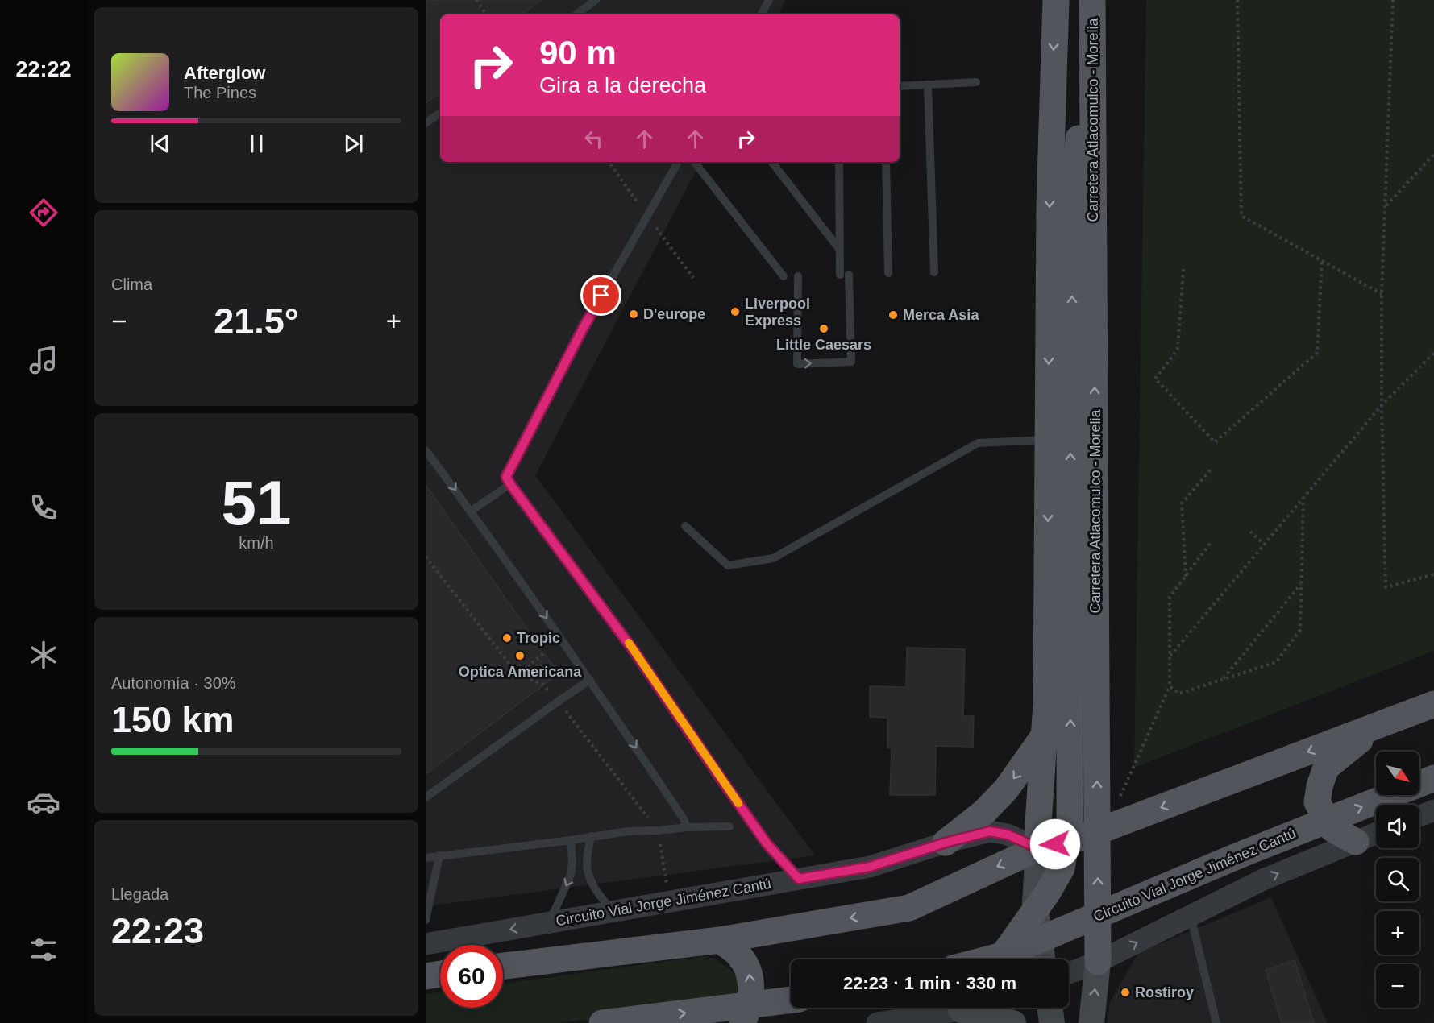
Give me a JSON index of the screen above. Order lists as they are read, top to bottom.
{
  "streets": {
    "main road": ["Carretera Atlacomulco - Morelia", "Circuito Vial Jorge Jiménez Cantú"]
  },
  "places": [
    "Liverpool Express",
    "D'europe",
    "Merca Asia",
    "Little Caesars",
    "Tropic",
    "Optica Americana",
    "Rostiroy"
  ],
  "north": "bottom right",
  "page": {
    "tabs": "22:22",
    "turn": ["90 m", "Gira a la derecha"],
    "song": ["Afterglow", "The Pines"],
    "tile": [
      "Clima",
      ["51", "km/h"],
      ["Autonomía · 30%", "150 km"],
      ["Llegada", "22:23"]
    ],
    "heat": ["−", "21.5°", "+"],
    "map_buttons": ["+", "−"],
    "limit": "60",
    "trip": "22:23 · 1 min · 330 m"
  }
}
